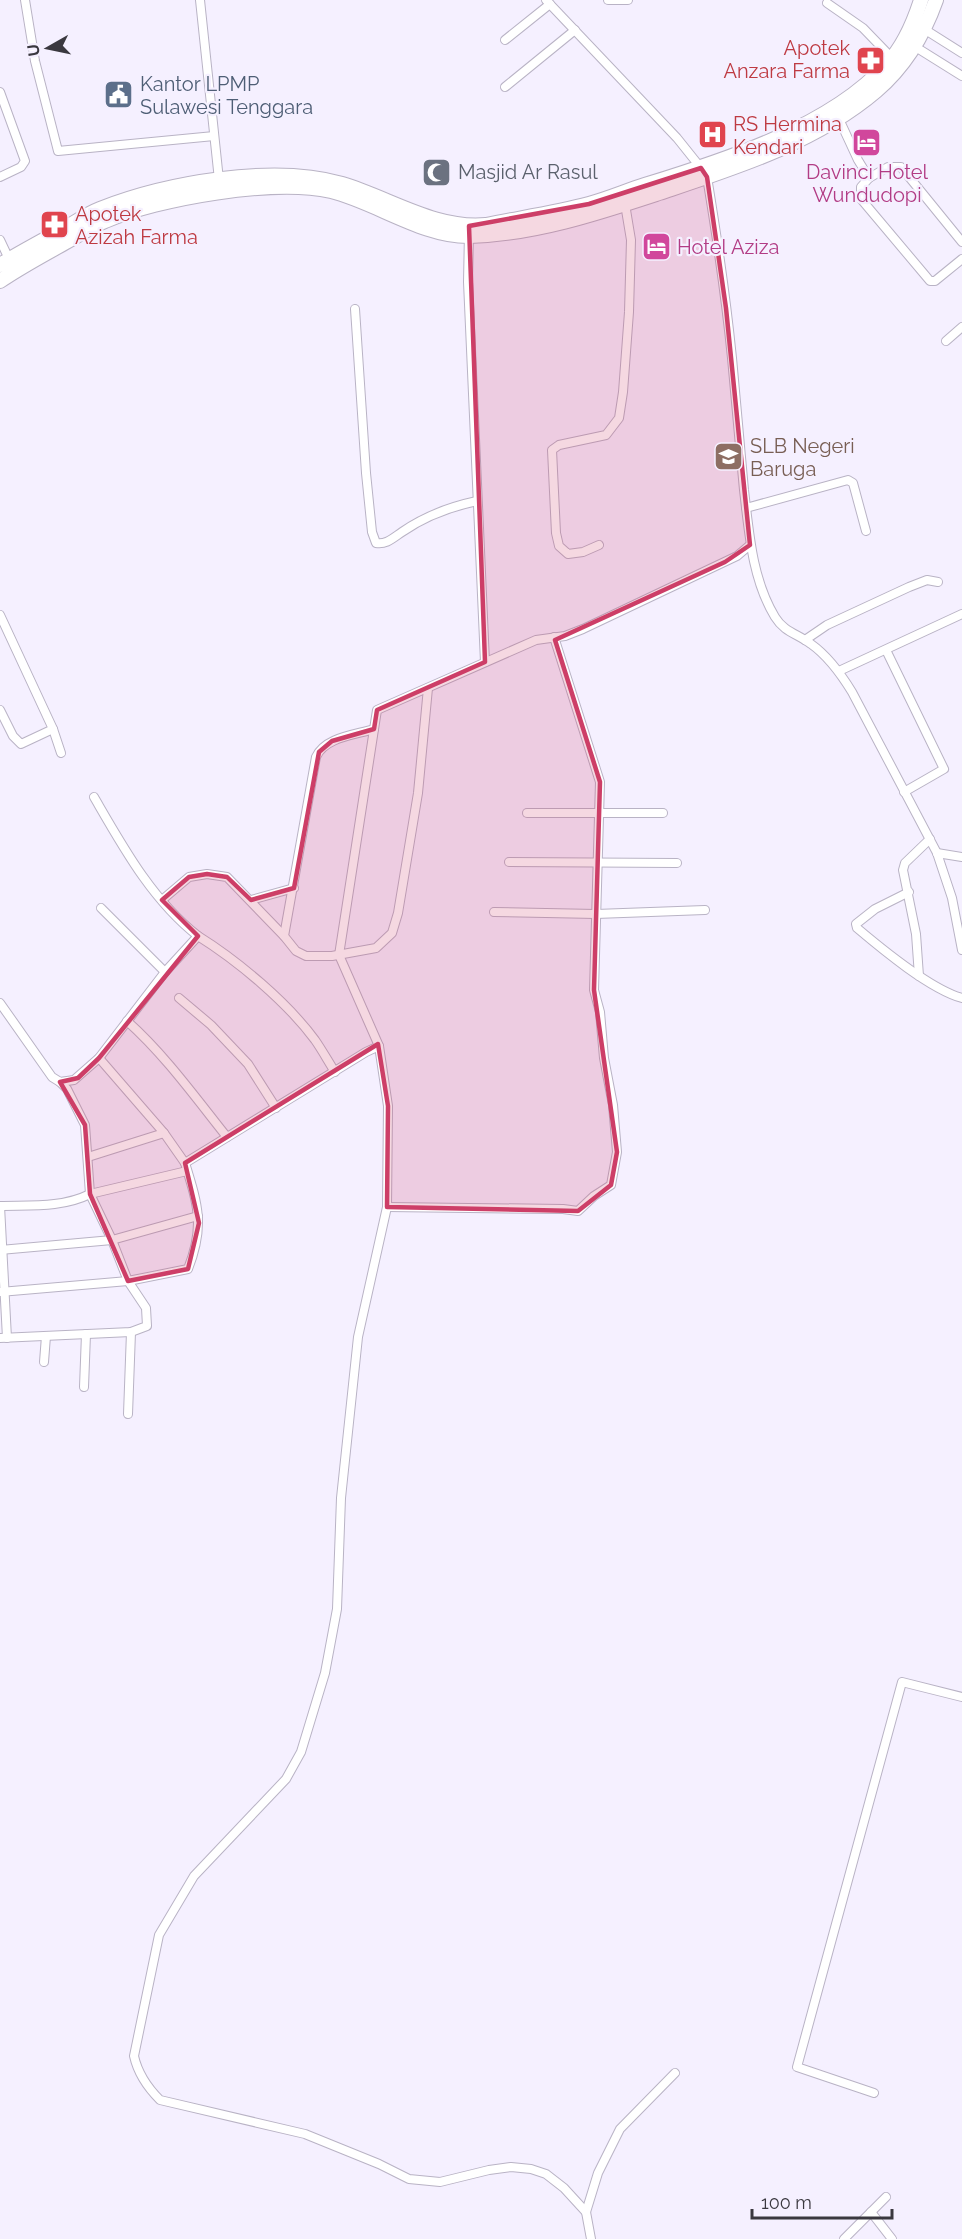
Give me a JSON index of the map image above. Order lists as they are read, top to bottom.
{
  "places": {
    "pharmacy": ["Apotek Anzara Farma", "Apotek Azizah Farma"],
    "public building": ["Kantor LPMP Sulawesi Tenggara"],
    "hospital": ["RS Hermina Kendari"],
    "hotel": ["Davinci Hotel Wundudopi", "Hotel Aziza"],
    "mosque": ["Masjid Ar Rasul"],
    "school or university": ["SLB Negeri Baruga"]
  },
  "scale_bar": "100 m",
  "north": "left"
}
